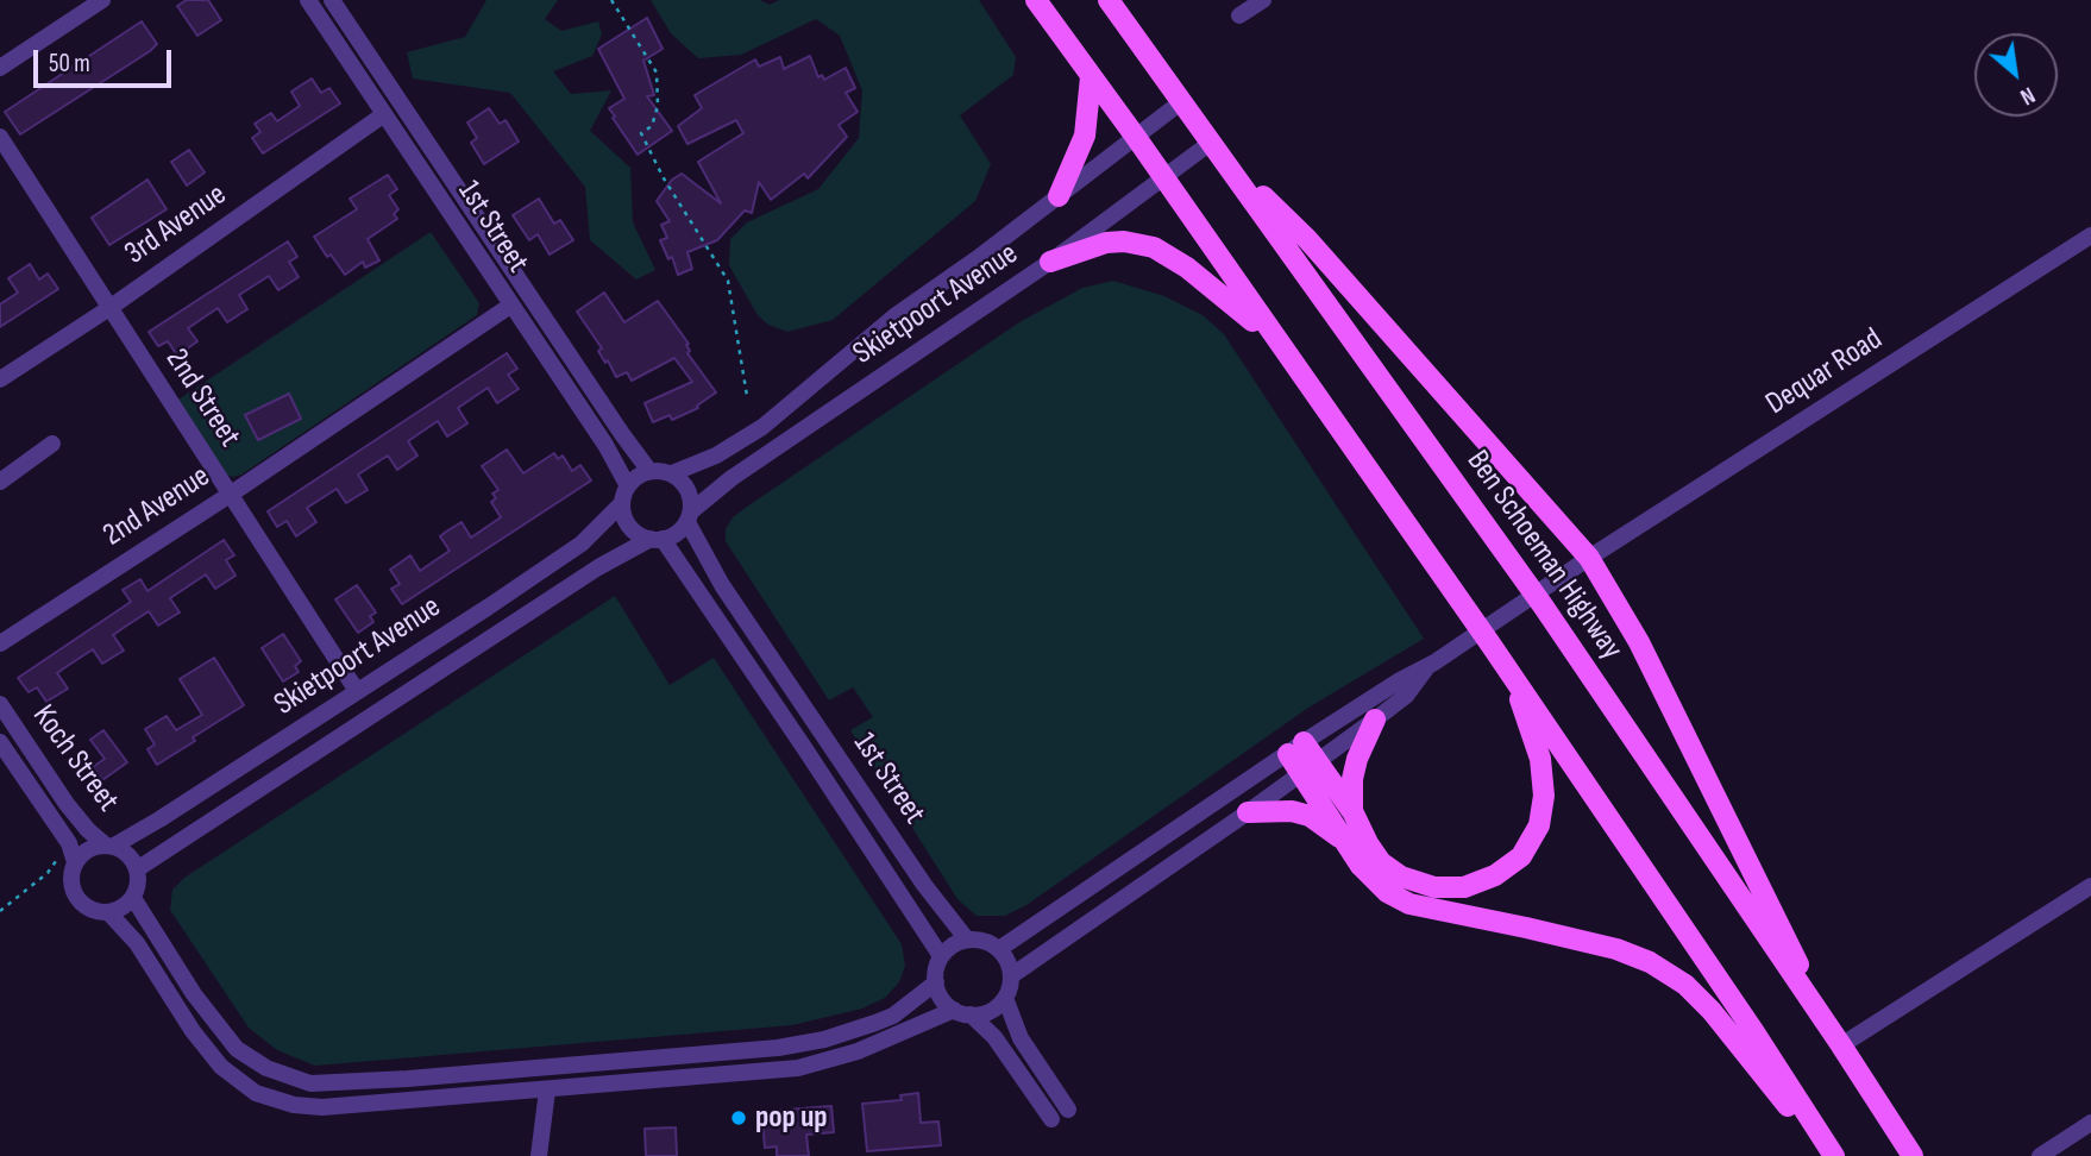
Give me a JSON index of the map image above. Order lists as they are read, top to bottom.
{
  "streets": {
    "main road": ["Ben Schoeman Highway"],
    "street": [
      "3rd Avenue",
      "1st Street",
      "Skietpoort Avenue",
      "Dequar Road",
      "2nd Street",
      "2nd Avenue",
      "Koch Street"
    ]
  },
  "crossings": [
    ["3rd Avenue", "1st Street"],
    ["3rd Avenue", "2nd Street"],
    ["1st Street", "Skietpoort Avenue"],
    ["1st Street", "2nd Avenue"],
    ["Skietpoort Avenue", "2nd Street"],
    ["Skietpoort Avenue", "Ben Schoeman Highway"],
    ["Skietpoort Avenue", "Koch Street"],
    ["2nd Street", "2nd Avenue"]
  ],
  "places": ["pop up"],
  "scale_bar": "50 m",
  "north": "bottom right"
}
